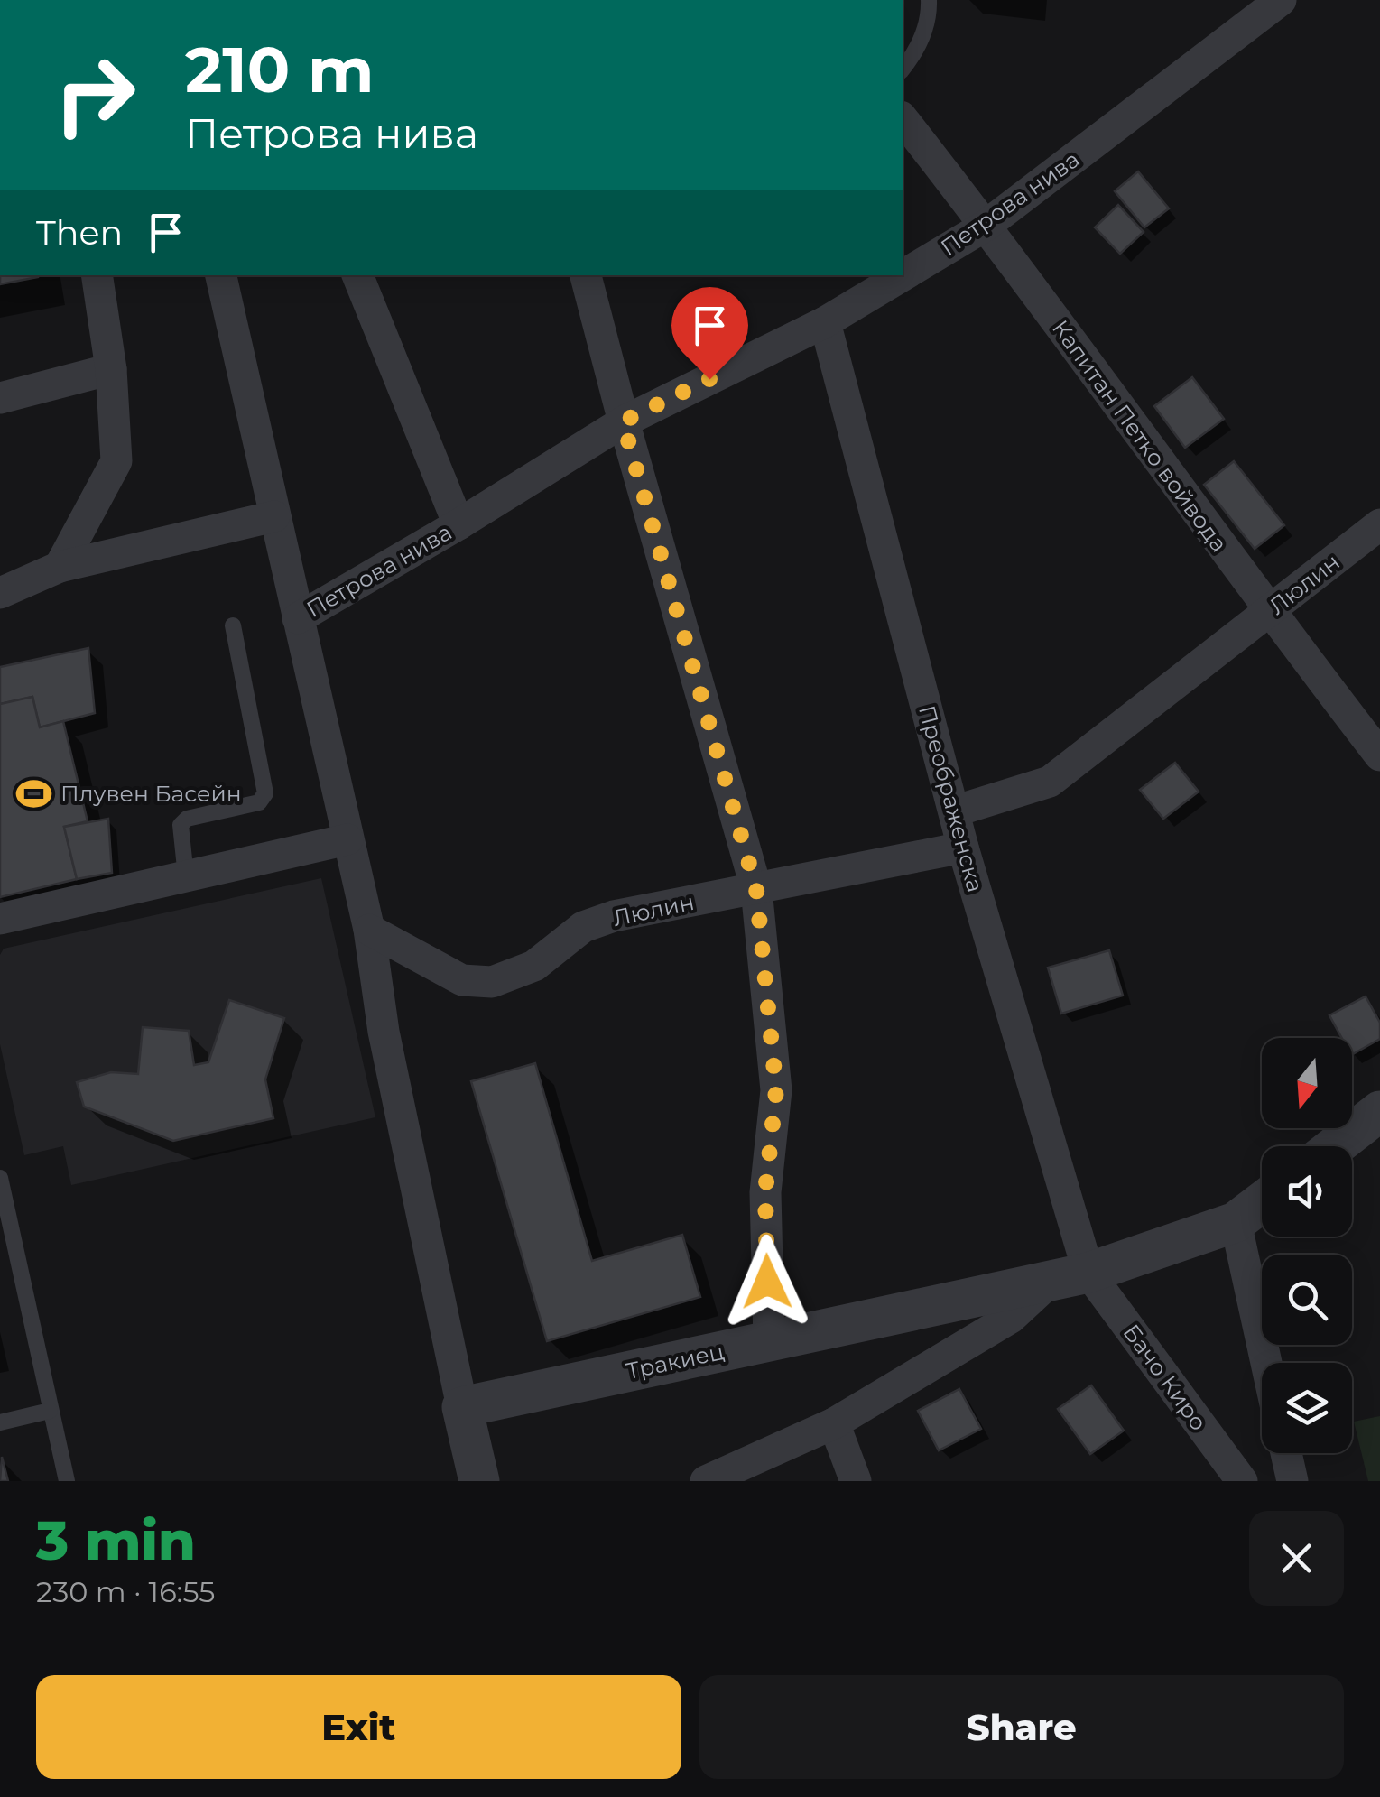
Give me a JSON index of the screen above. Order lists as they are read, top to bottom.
{
  "streets": {
    "street": [
      "Петрова нива",
      "Капитан Петко войвода",
      "Люлин",
      "Преображенска",
      "Тракиец",
      "Бачо Киро"
    ]
  },
  "crossings": [
    ["Петрова нива", "Капитан Петко войвода"],
    ["Петрова нива", "Преображенска"],
    ["Капитан Петко войвода", "Люлин"],
    ["Люлин", "Преображенска"],
    ["Преображенска", "Тракиец"],
    ["Преображенска", "Бачо Киро"],
    ["Тракиец", "Бачо Киро"]
  ],
  "places": {
    "sports": ["Плувен Басейн"]
  },
  "north": "bottom",
  "page": {
    "turn": ["210 m", "Петрова нива"],
    "then": "Then",
    "heading": ["3 min", "230 m · 16:55"],
    "buttons": ["Exit", "Share"]
  }
}
